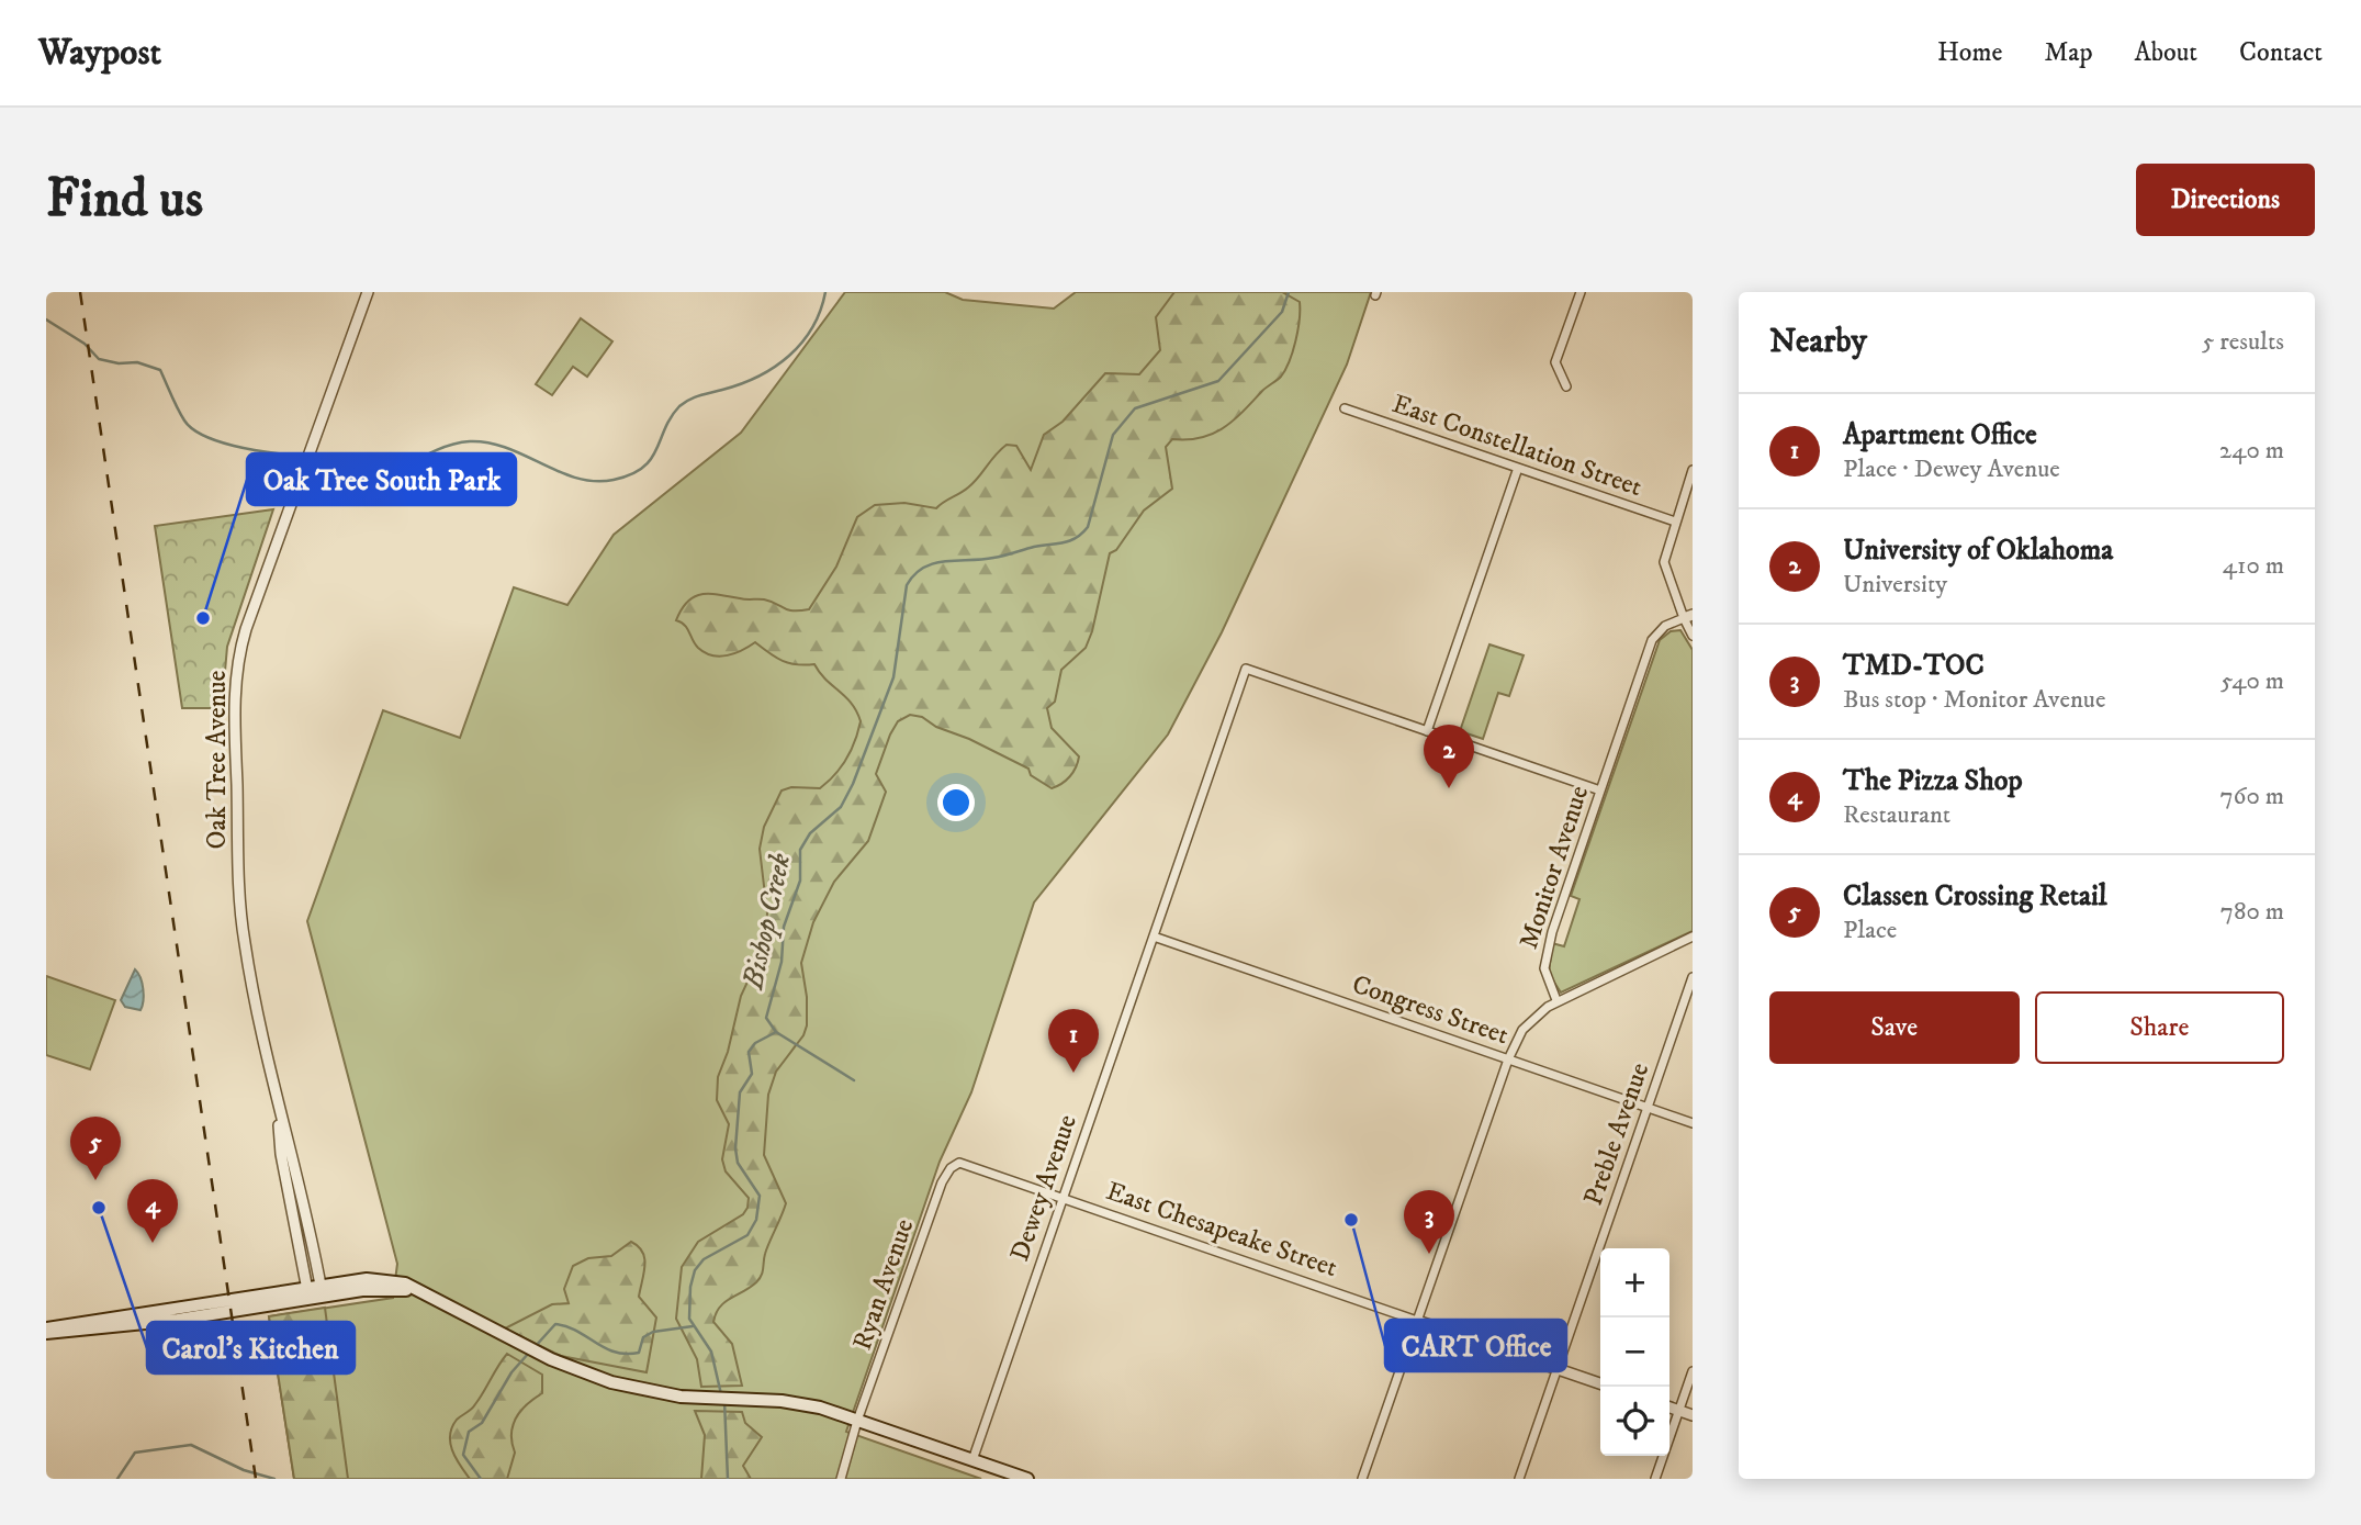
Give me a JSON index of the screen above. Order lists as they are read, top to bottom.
{
  "streets": {
    "street": [
      "East Constellation Street",
      "Oak Tree Avenue",
      "Monitor Avenue",
      "Congress Street",
      "Preble Avenue",
      "Dewey Avenue",
      "East Chesapeake Street",
      "Ryan Avenue"
    ]
  },
  "crossings": [
    ["Congress Street", "Preble Avenue"],
    ["Congress Street", "Dewey Avenue"],
    ["Preble Avenue", "East Chesapeake Street"],
    ["Dewey Avenue", "East Chesapeake Street"],
    ["East Chesapeake Street", "Ryan Avenue"]
  ],
  "water": ["Bishop Creek"],
  "places": ["Oak Tree South Park", "Carol's Kitchen", "CART Office"],
  "page": {
    "header": "Waypost",
    "nav": [
      "Home",
      "Map",
      "About",
      "Contact"
    ],
    "buttons": [
      "Directions",
      ["Save", "Share"]
    ],
    "title": "Find us",
    "heading": ["Nearby", "5 results"],
    "list": [
      {
        "mark": "1",
        "name": "Apartment Office",
        "note": "Place · Dewey Avenue",
        "value": "240 m"
      },
      {
        "mark": "2",
        "name": "University of Oklahoma",
        "note": "University",
        "value": "410 m"
      },
      {
        "mark": "3",
        "name": "TMD-TOC",
        "note": "Bus stop · Monitor Avenue",
        "value": "540 m"
      },
      {
        "mark": "4",
        "name": "The Pizza Shop",
        "note": "Restaurant",
        "value": "760 m"
      },
      {
        "mark": "5",
        "name": "Classen Crossing Retail",
        "note": "Place",
        "value": "780 m"
      }
    ],
    "pins": [
      "2",
      "1",
      "5",
      "4",
      "3"
    ],
    "map_buttons": ["+", "−"]
  }
}
